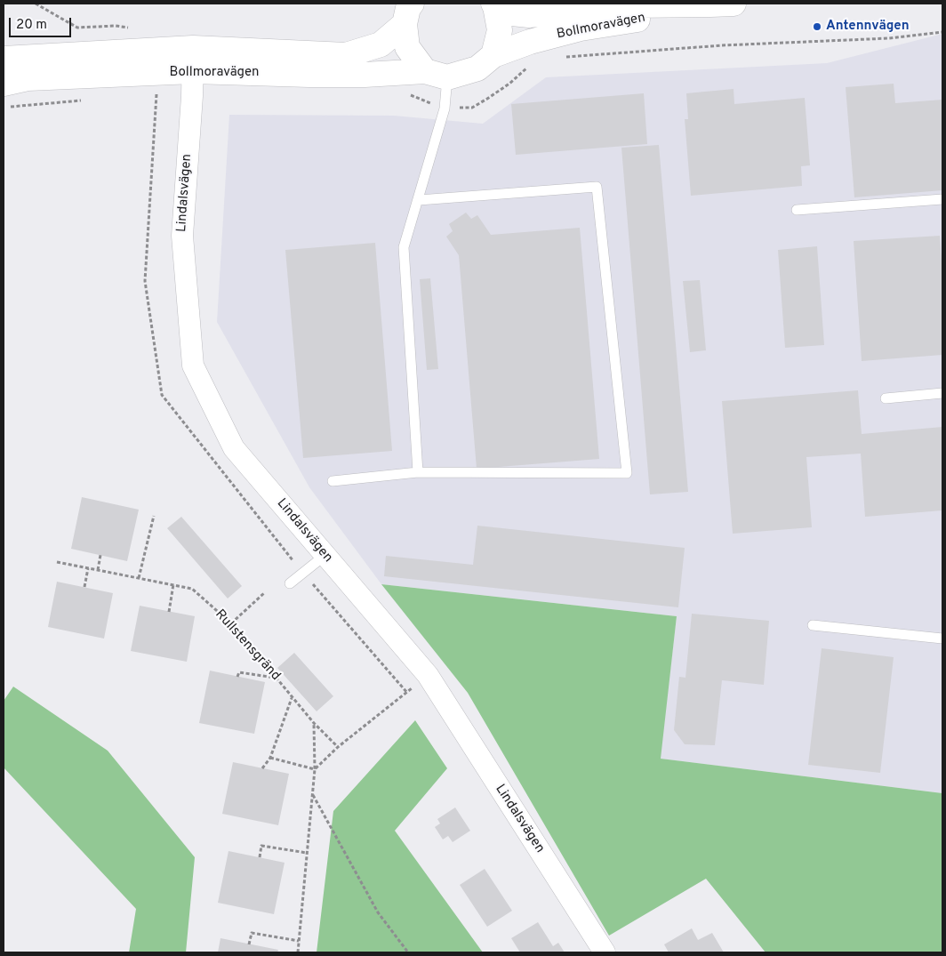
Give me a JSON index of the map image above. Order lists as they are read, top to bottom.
{
  "streets": {
    "street": ["Bollmoravägen", "Lindalsvägen"],
    "path": ["Rullstensgränd"]
  },
  "crossings": [
    ["Bollmoravägen", "Lindalsvägen"]
  ],
  "places": ["Antennvägen"],
  "scale_bar": "20 m"
}
